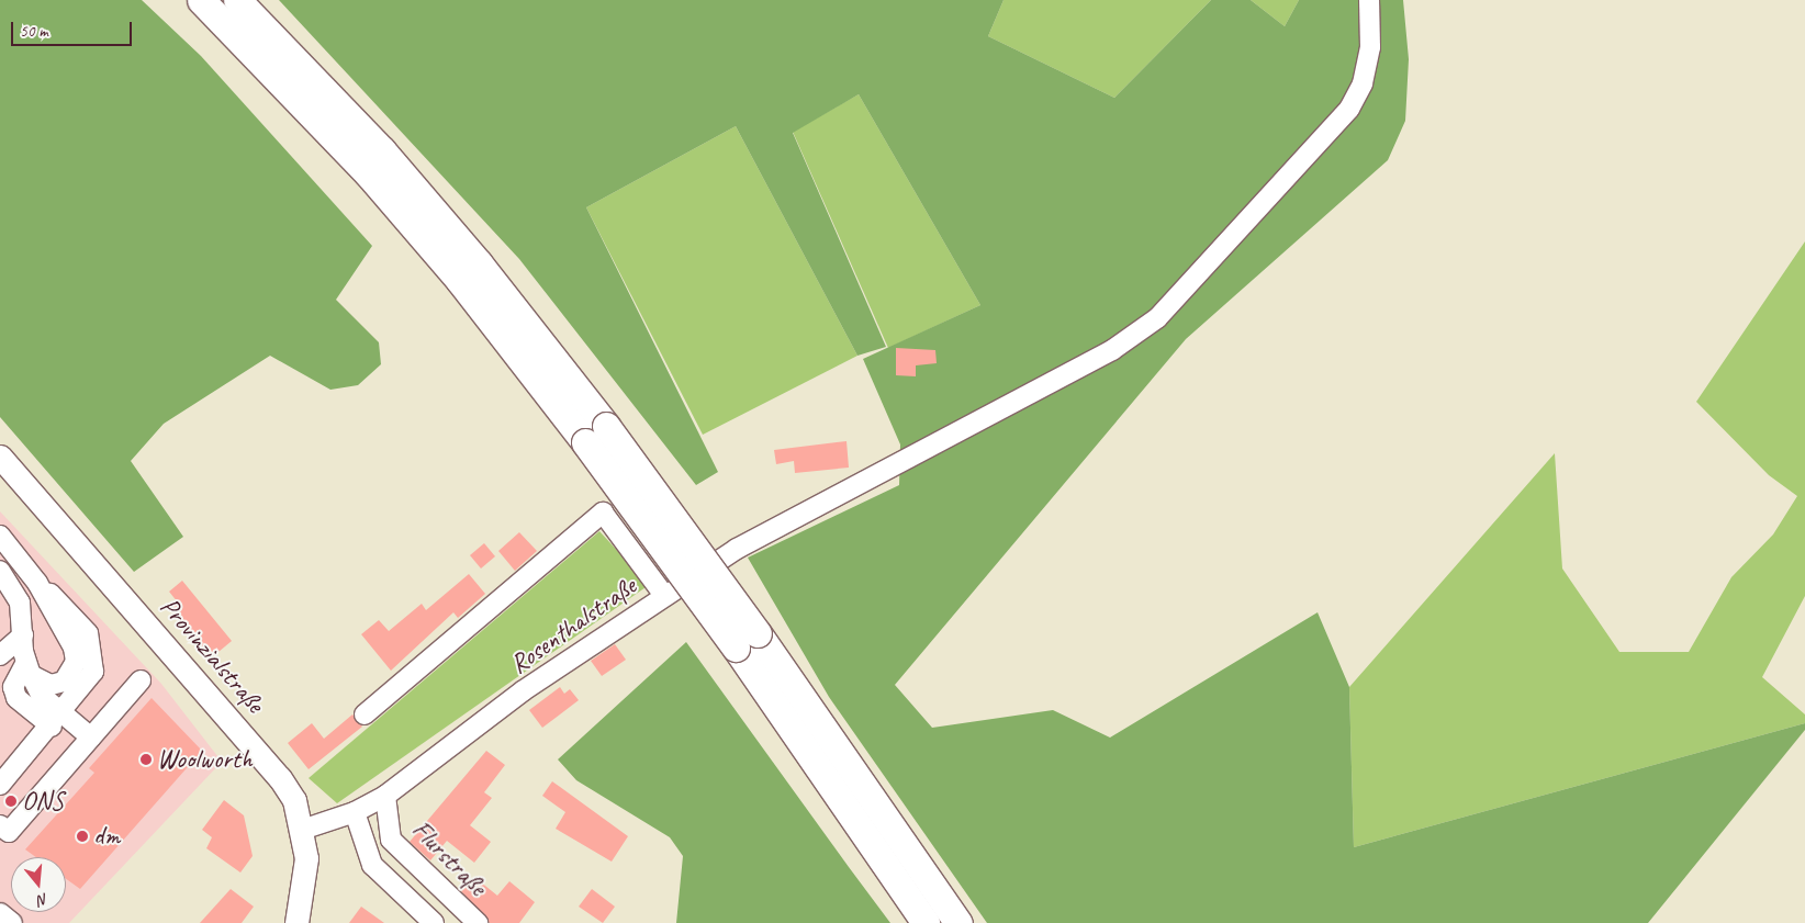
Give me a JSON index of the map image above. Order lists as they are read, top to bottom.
{
  "streets": {
    "main road": ["Provinzialstraße"],
    "street": ["Rosenthalstraße", "Flurstraße"]
  },
  "crossings": [
    ["Rosenthalstraße", "Provinzialstraße"],
    ["Rosenthalstraße", "Flurstraße"]
  ],
  "places": ["Woolworth", "ONS", "dm"],
  "scale_bar": "50 m",
  "north": "bottom"
}
